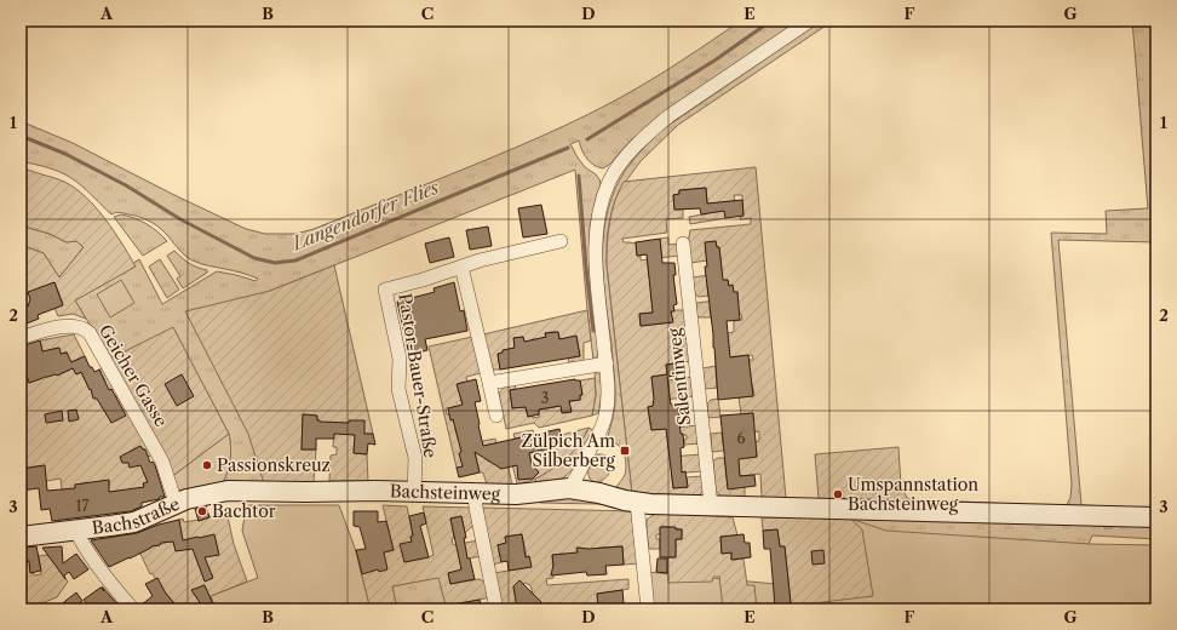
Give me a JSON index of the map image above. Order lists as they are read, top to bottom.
{
  "streets": {
    "street": [
      "Geicher Gasse",
      "Pastor-Bauer-Straße",
      "Salentinweg",
      "Bachsteinweg",
      "Bachstraße"
    ]
  },
  "crossings": [
    ["Geicher Gasse", "Bachstraße"],
    ["Pastor-Bauer-Straße", "Bachsteinweg"],
    ["Salentinweg", "Bachsteinweg"],
    ["Bachsteinweg", "Bachstraße"]
  ],
  "water": ["Langendorfer Flies"],
  "places": {
    "transit": ["Zülpich Am Silberberg"],
    "other": ["Passionskreuz", "Umspannstation Bachsteinweg", "Bachtor"]
  },
  "house_numbers": ["3", "6", "17"],
  "grid": {
    "columns": [
      "A",
      "B",
      "C",
      "D",
      "E",
      "F",
      "G"
    ],
    "rows": ["1", "2", "3"]
  }
}
